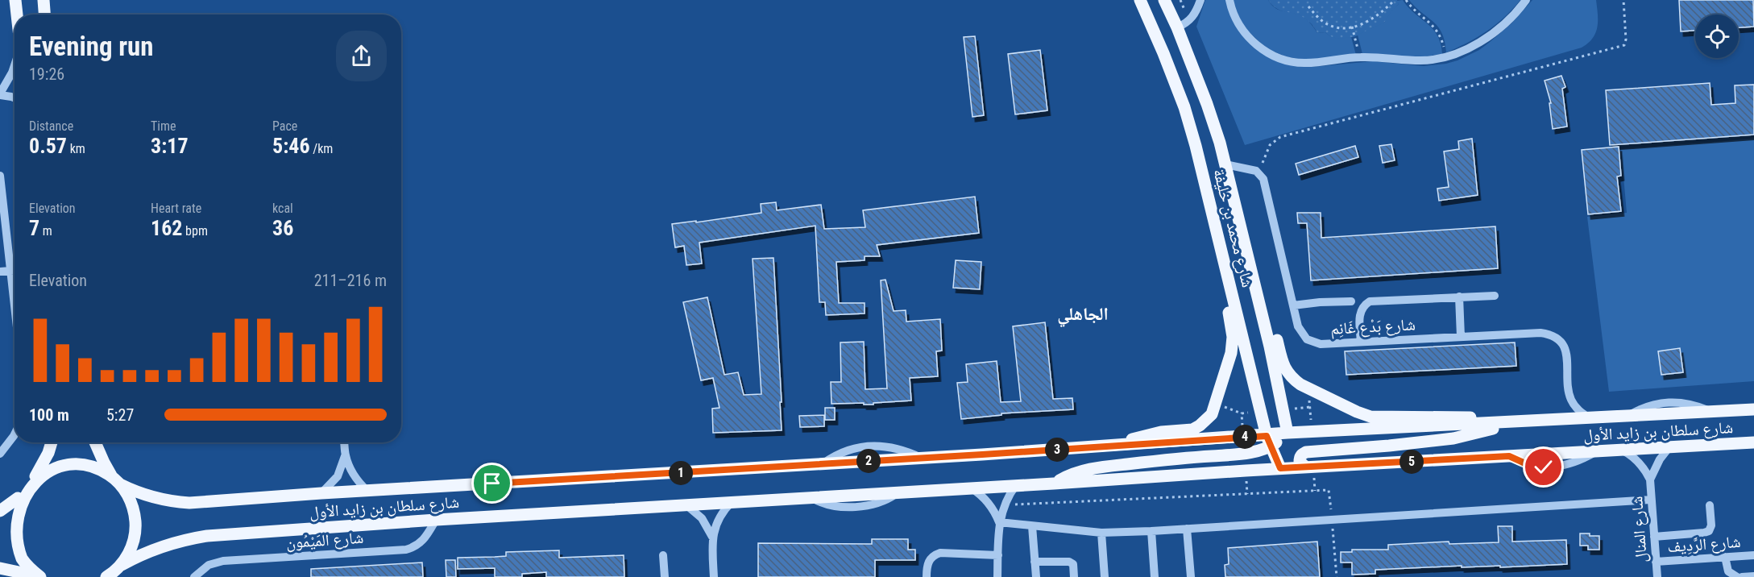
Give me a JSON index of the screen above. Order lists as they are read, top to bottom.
{
  "streets": {
    "main road": ["شارع محمد بن خليفة", "شارع سلطان بن زايد الأول"],
    "street": [
      "شارع بَدْع غَانِم",
      "شارع المنال",
      "شارع المَيْمُون",
      "شارع الرَّدِيف"
    ]
  },
  "crossings": [
    ["شارع محمد بن خليفة", "شارع سلطان بن زايد الأول"],
    ["شارع بَدْع غَانِم", "شارع سلطان بن زايد الأول"],
    ["شارع سلطان بن زايد الأول", "شارع المنال"],
    ["شارع سلطان بن زايد الأول", "شارع المَيْمُون"],
    ["شارع المنال", "شارع الرَّدِيف"]
  ],
  "districts": ["الجاهلي"],
  "page": {
    "heading": ["Evening run", "19:26"],
    "stats": [
      ["Distance", "0.57 km"],
      ["Time", "3:17"],
      ["Pace", "5:46 /km"],
      ["Elevation", "7 m"],
      ["Heart rate", "162 bpm"],
      ["kcal", "36"]
    ],
    "chart": ["Elevation", "211–216 m"],
    "list": [
      {
        "name": "100 m",
        "note": "5:27"
      }
    ],
    "pins": [
      "4",
      "3",
      "2",
      "5",
      "1"
    ]
  }
}
